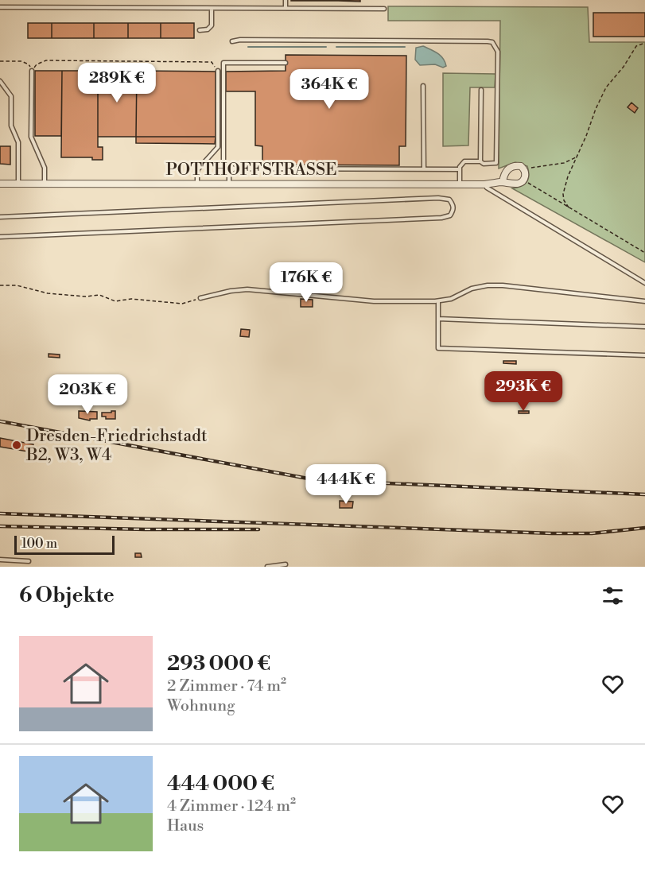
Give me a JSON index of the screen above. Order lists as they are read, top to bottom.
{
  "streets": {
    "street": ["POTTHOFFSTRASSE"]
  },
  "places": ["Dresden-Friedrichstadt B2, W3, W4"],
  "scale_bar": "100 m",
  "page": {
    "price": [
      "289K €",
      "364K €",
      "176K €",
      "293K €",
      "203K €",
      "444K €"
    ],
    "scale": "100 m",
    "heading": "6 Objekte",
    "list": [
      {
        "name": "293 000 €",
        "note": "2 Zimmer · 74 m² · Wohnung"
      },
      {
        "name": "444 000 €",
        "note": "4 Zimmer · 124 m² · Haus"
      }
    ]
  }
}
